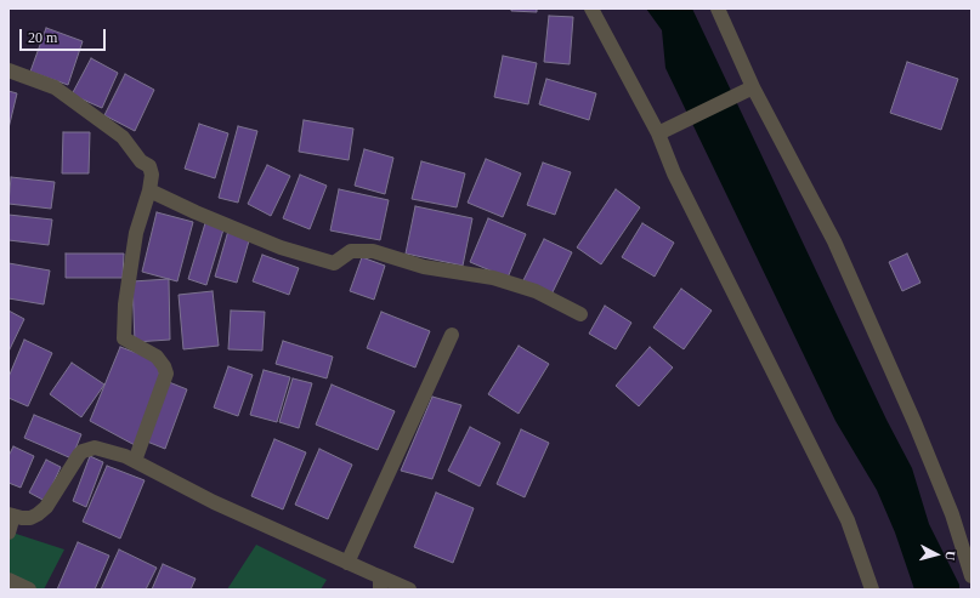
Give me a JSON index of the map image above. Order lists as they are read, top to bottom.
{
  "scale_bar": "20 m",
  "north": "right"
}
